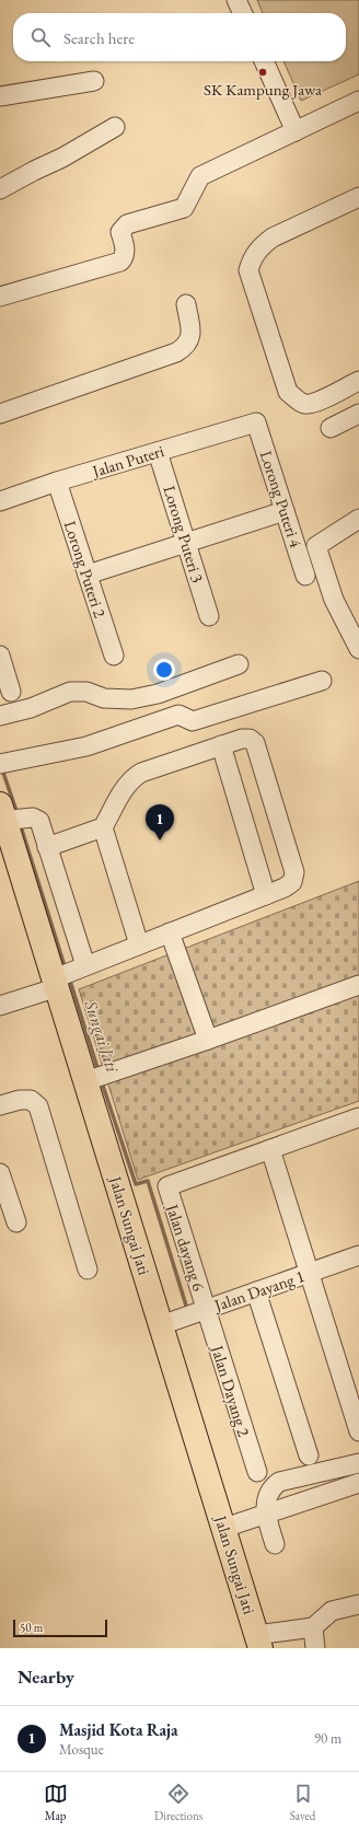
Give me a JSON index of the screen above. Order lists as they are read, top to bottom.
{
  "streets": {
    "main road": ["Jalan Sungai Jati"],
    "street": [
      "Jalan Puteri",
      "Lorong Puteri 4",
      "Lorong Puteri 3",
      "Lorong Puteri 2",
      "Jalan dayang 6",
      "Jalan Dayang 1",
      "Jalan Dayang 2"
    ]
  },
  "crossings": [
    ["Jalan Puteri", "Lorong Puteri 4"],
    ["Jalan Puteri", "Lorong Puteri 3"],
    ["Jalan Puteri", "Lorong Puteri 2"],
    ["Jalan Sungai Jati", "Jalan Dayang 1"],
    ["Jalan dayang 6", "Jalan Dayang 1"],
    ["Jalan dayang 6", "Jalan Dayang 2"],
    ["Jalan Dayang 1", "Jalan Dayang 2"]
  ],
  "water": ["Sungai Jati"],
  "places": ["SK Kampung Jawa"],
  "scale_bar": "50 m",
  "page": {
    "search": "Search here",
    "pins": "1",
    "scale": "50 m",
    "heading": "Nearby",
    "list": [
      {
        "mark": "1",
        "name": "Masjid Kota Raja",
        "note": "Mosque",
        "value": "90 m"
      }
    ],
    "nav": ["Map", "Directions", "Saved"]
  }
}
